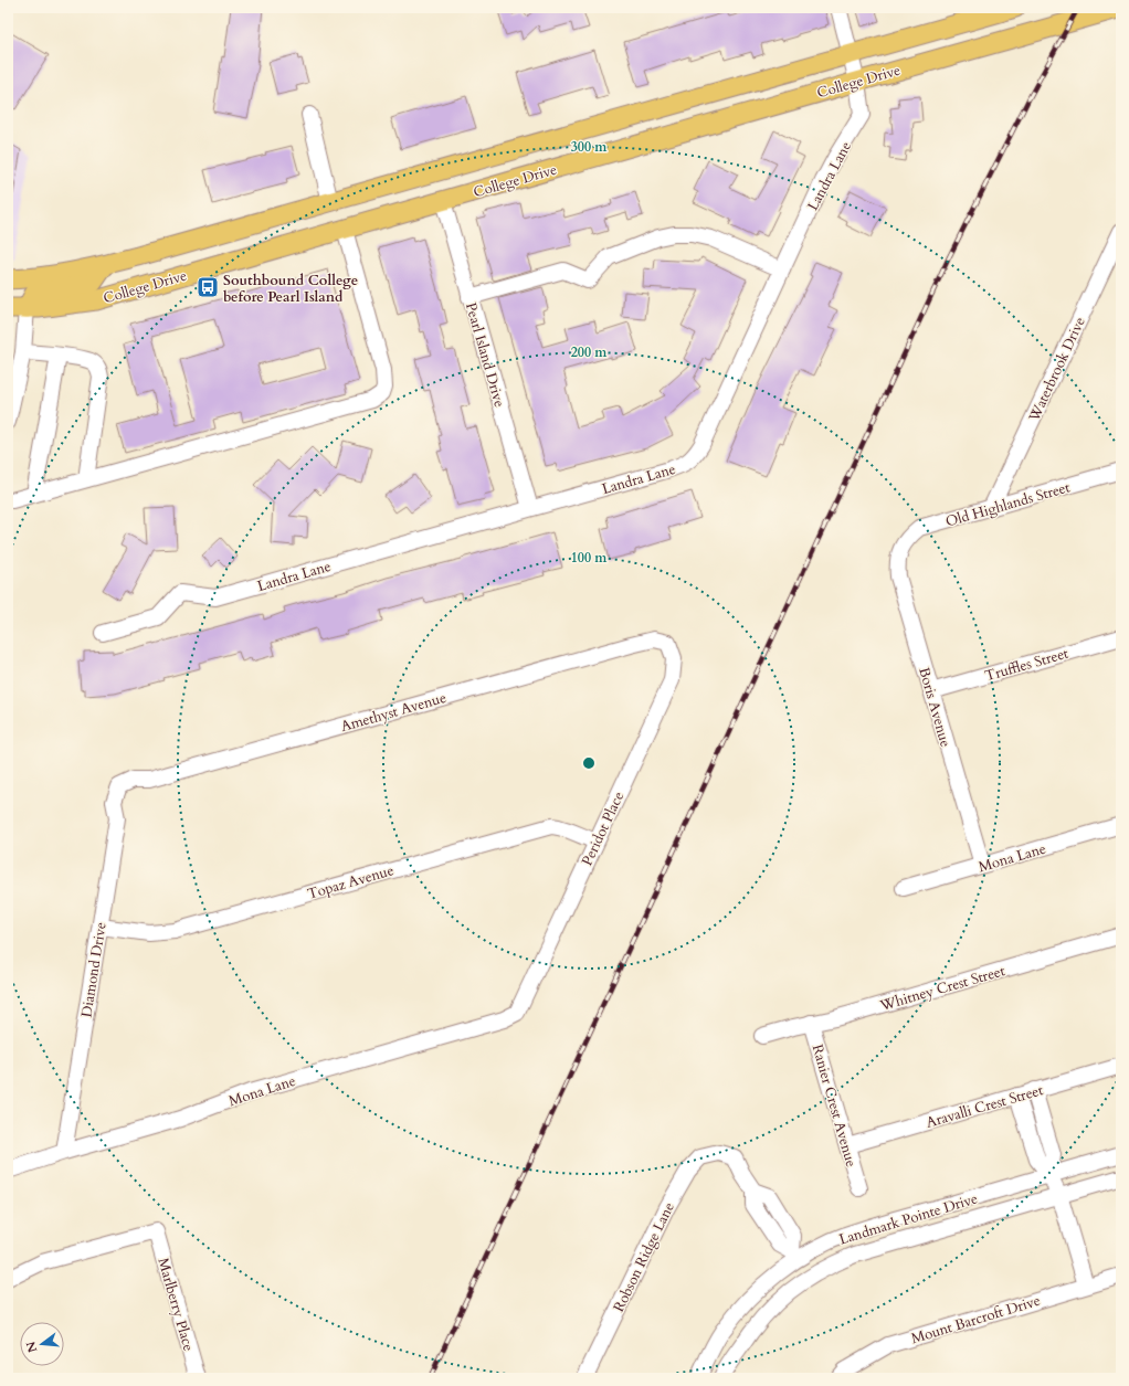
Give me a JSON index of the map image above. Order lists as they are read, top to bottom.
{
  "streets": {
    "main road": ["College Drive"],
    "street": [
      "Landra Lane",
      "Pearl Island Drive",
      "Waterbrook Drive",
      "Old Highlands Street",
      "Truffles Street",
      "Boris Avenue",
      "Amethyst Avenue",
      "Peridot Place",
      "Mona Lane",
      "Topaz Avenue",
      "Diamond Drive",
      "Whitney Crest Street",
      "Ranier Crest Avenue",
      "Aravalli Crest Street",
      "Landmark Pointe Drive",
      "Robson Ridge Lane",
      "Marlberry Place",
      "Mount Barcroft Drive"
    ]
  },
  "crossings": [
    ["College Drive", "Landra Lane"],
    ["College Drive", "Pearl Island Drive"],
    ["Landra Lane", "Pearl Island Drive"],
    ["Waterbrook Drive", "Old Highlands Street"],
    ["Old Highlands Street", "Boris Avenue"],
    ["Truffles Street", "Boris Avenue"],
    ["Boris Avenue", "Mona Lane"],
    ["Amethyst Avenue", "Peridot Place"],
    ["Amethyst Avenue", "Diamond Drive"],
    ["Peridot Place", "Mona Lane"],
    ["Peridot Place", "Topaz Avenue"],
    ["Mona Lane", "Diamond Drive"],
    ["Topaz Avenue", "Diamond Drive"],
    ["Whitney Crest Street", "Ranier Crest Avenue"],
    ["Ranier Crest Avenue", "Aravalli Crest Street"]
  ],
  "places": {
    "bus stop": ["Southbound College before Pearl Island"]
  },
  "north": "left",
  "rings": ["300 m", "200 m", "100 m"]
}
